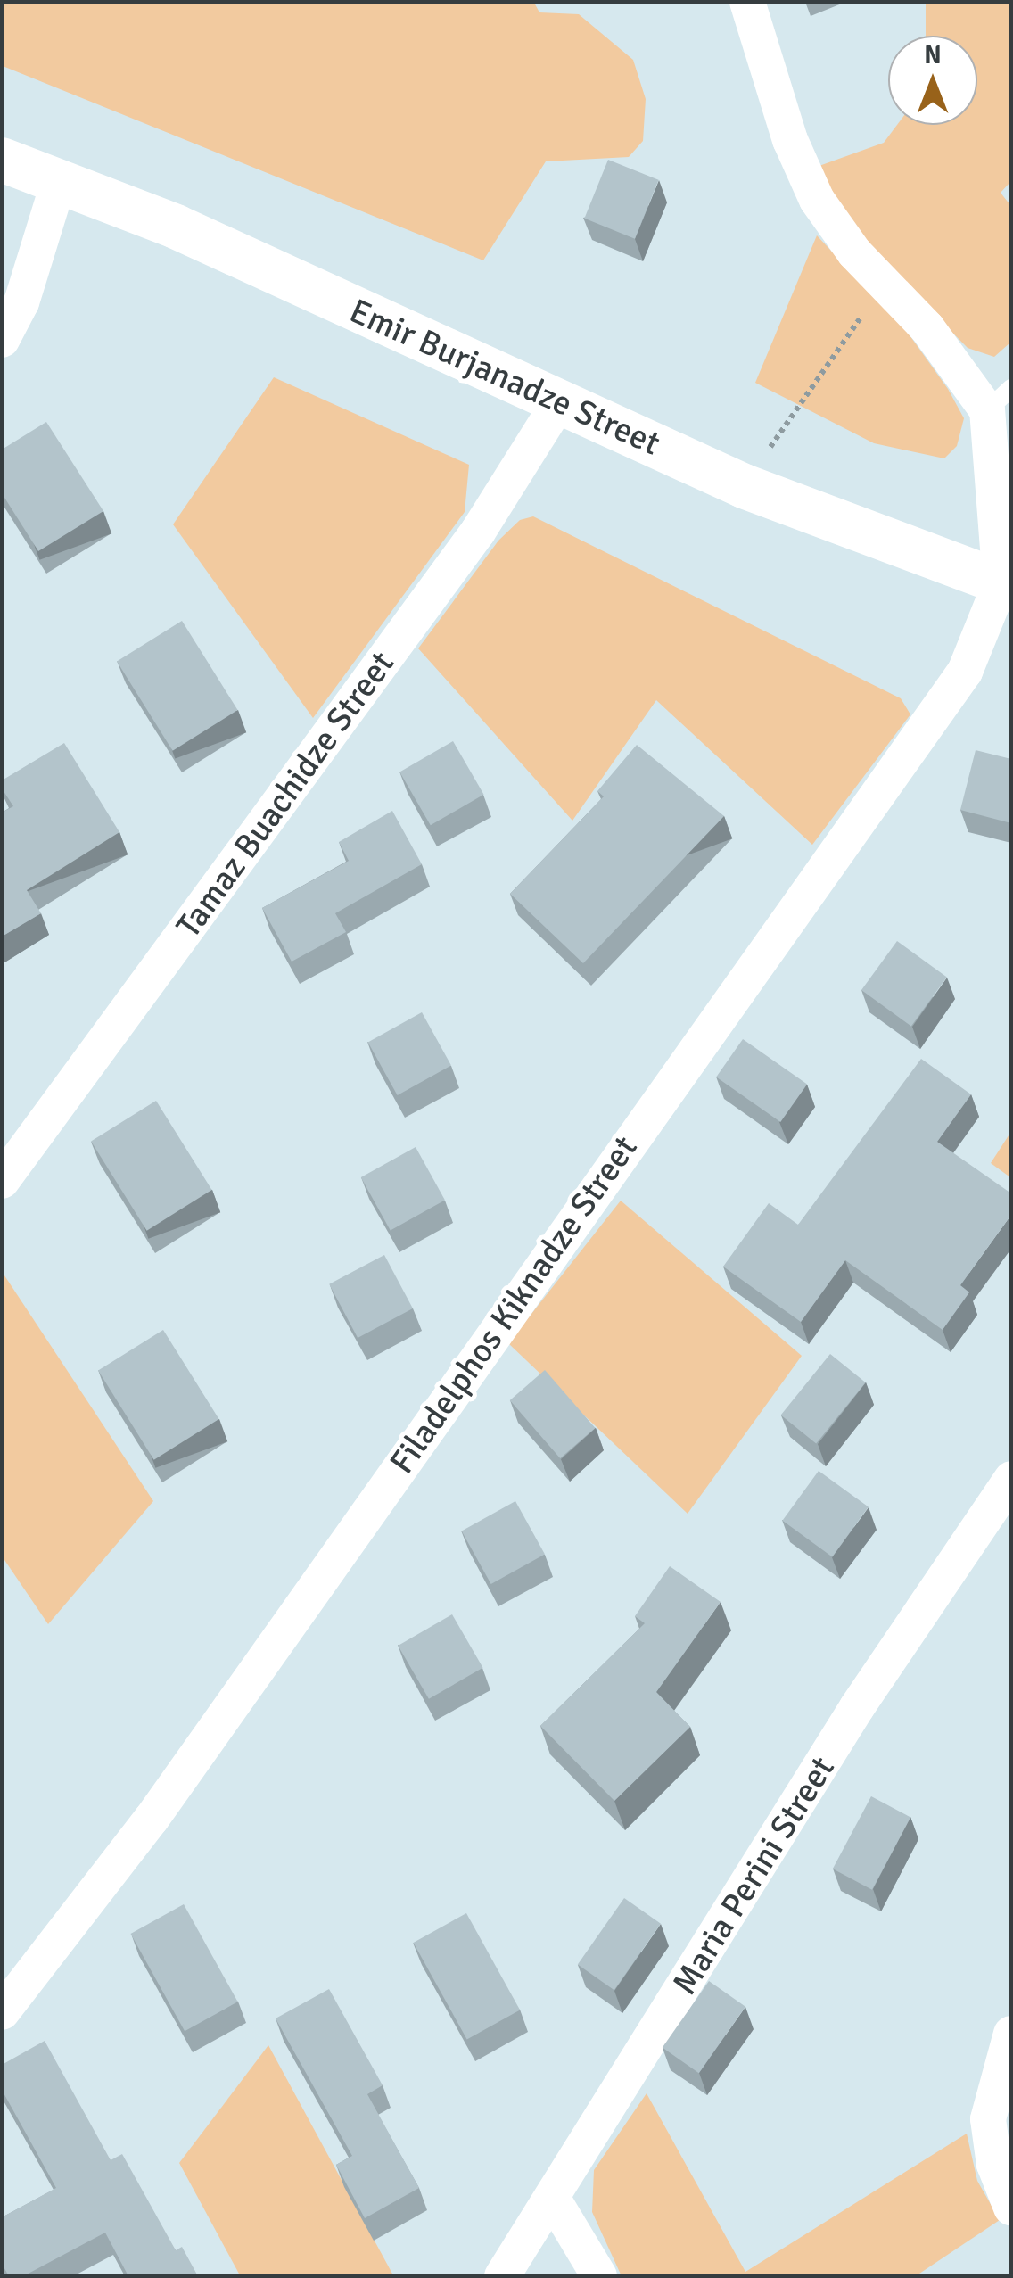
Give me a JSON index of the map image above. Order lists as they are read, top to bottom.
{
  "streets": {
    "street": [
      "Emir Burjanadze Street",
      "Tamaz Buachidze Street",
      "Filadelphos Kiknadze Street",
      "Maria Perini Street"
    ]
  },
  "crossings": [
    ["Emir Burjanadze Street", "Tamaz Buachidze Street"],
    ["Emir Burjanadze Street", "Filadelphos Kiknadze Street"]
  ],
  "north": "top"
}
